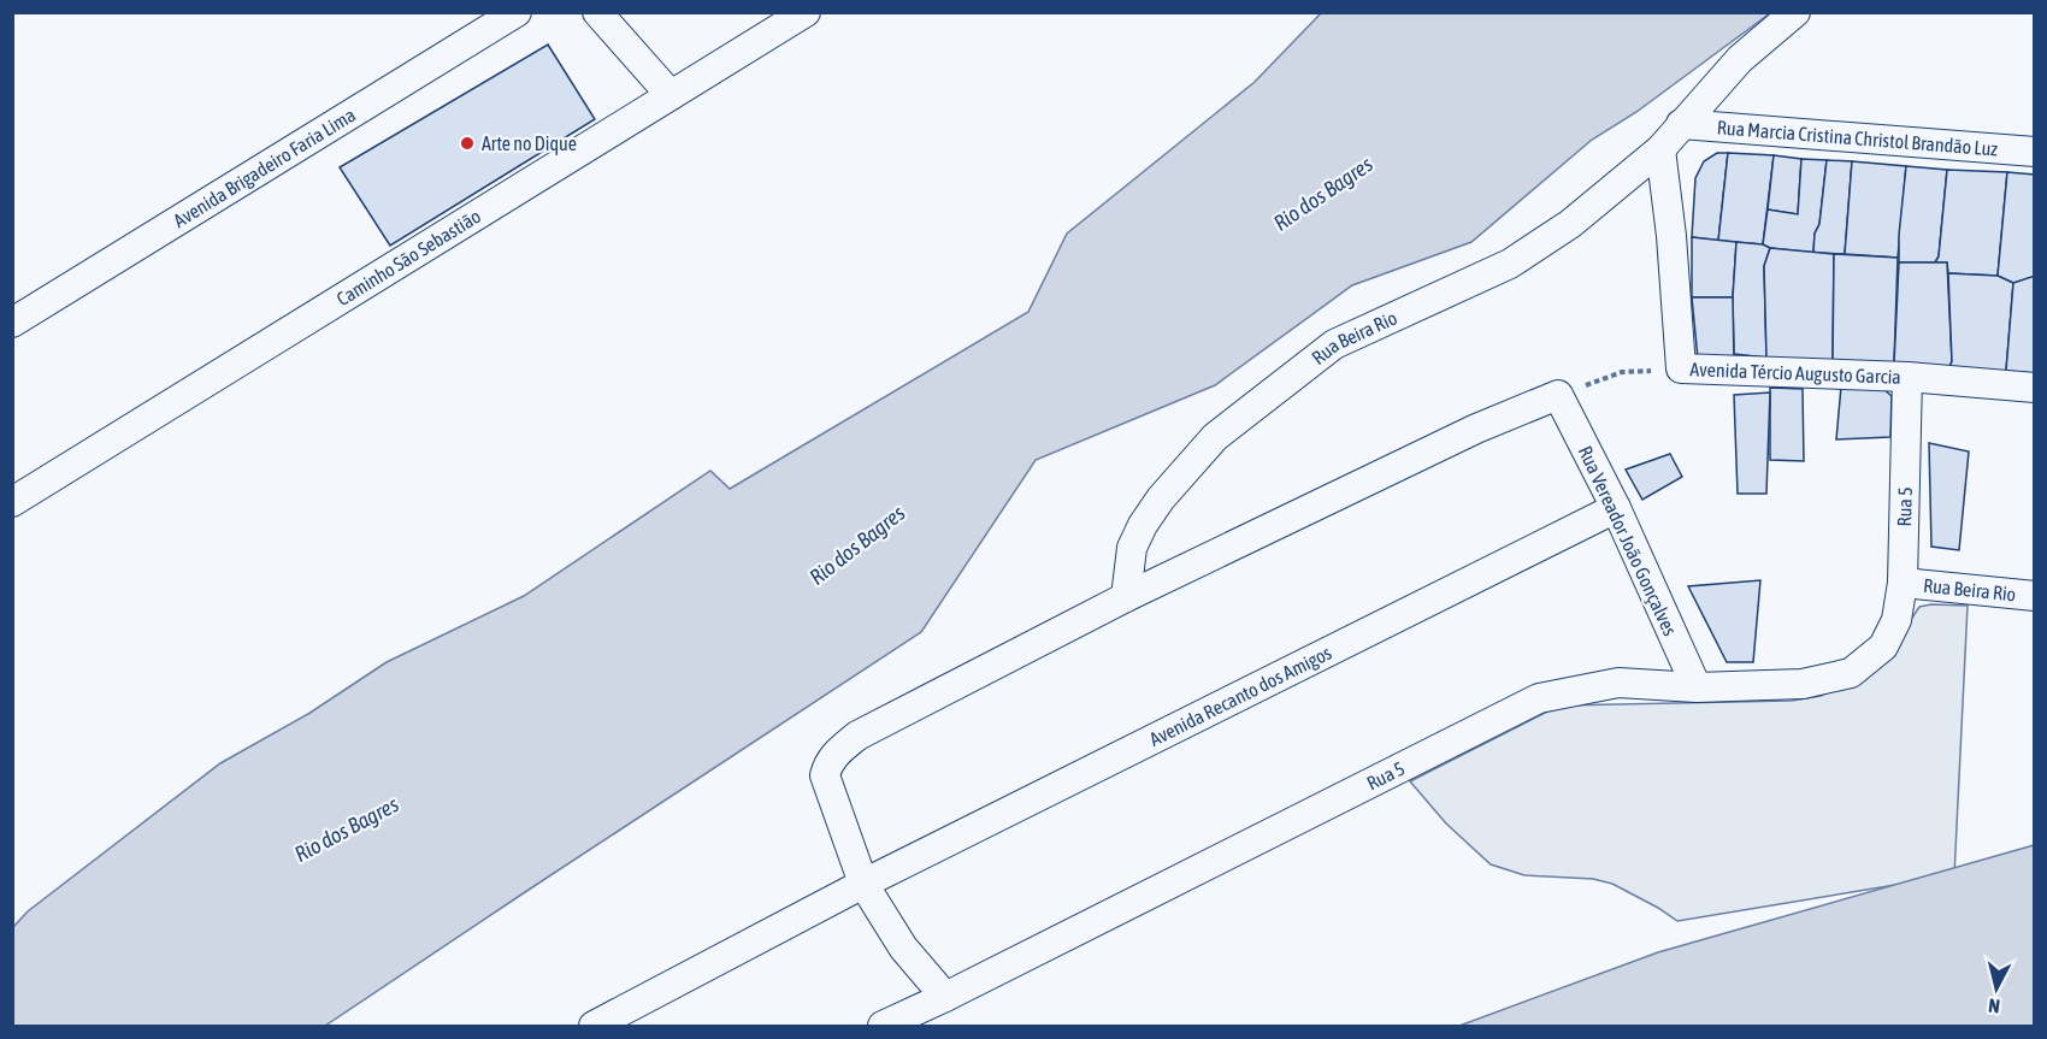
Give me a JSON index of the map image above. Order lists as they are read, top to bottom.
{
  "streets": {
    "street": [
      "Rua Marcia Cristina Christol Brandão Luz",
      "Avenida Brigadeiro Faria Lima",
      "Caminho São Sebastião",
      "Rua Beira Rio",
      "Avenida Tércio Augusto Garcia",
      "Rua 5",
      "Rua Vereador João Gonçalves",
      "Avenida Recanto dos Amigos"
    ]
  },
  "crossings": [
    ["Rua Marcia Cristina Christol Brandão Luz", "Rua Beira Rio"],
    ["Rua Beira Rio", "Rua 5"],
    ["Avenida Tércio Augusto Garcia", "Rua 5"],
    ["Avenida Tércio Augusto Garcia", "Rua Vereador João Gonçalves"],
    ["Rua 5", "Rua Vereador João Gonçalves"],
    ["Rua Vereador João Gonçalves", "Avenida Recanto dos Amigos"]
  ],
  "water": ["Rio dos Bagres"],
  "places": ["Arte no Dique"],
  "north": "bottom"
}
